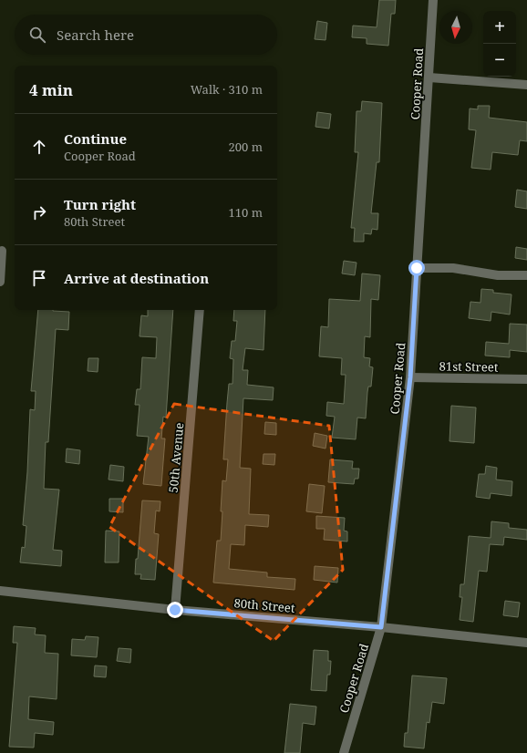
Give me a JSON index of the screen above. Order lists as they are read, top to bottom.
{
  "streets": {
    "street": [
      "Cooper Road",
      "81st Street",
      "50th Avenue",
      "80th Street"
    ]
  },
  "crossings": [
    ["Cooper Road", "81st Street"],
    ["Cooper Road", "80th Street"],
    ["50th Avenue", "80th Street"]
  ],
  "north": "bottom",
  "page": {
    "map_buttons": ["+", "−"],
    "search": "Search here",
    "heading": ["4 min", "Walk · 310 m"],
    "list": [
      ["Continue", "Cooper Road", "200 m"],
      ["Turn right", "80th Street", "110 m"],
      "Arrive at destination"
    ]
  }
}
